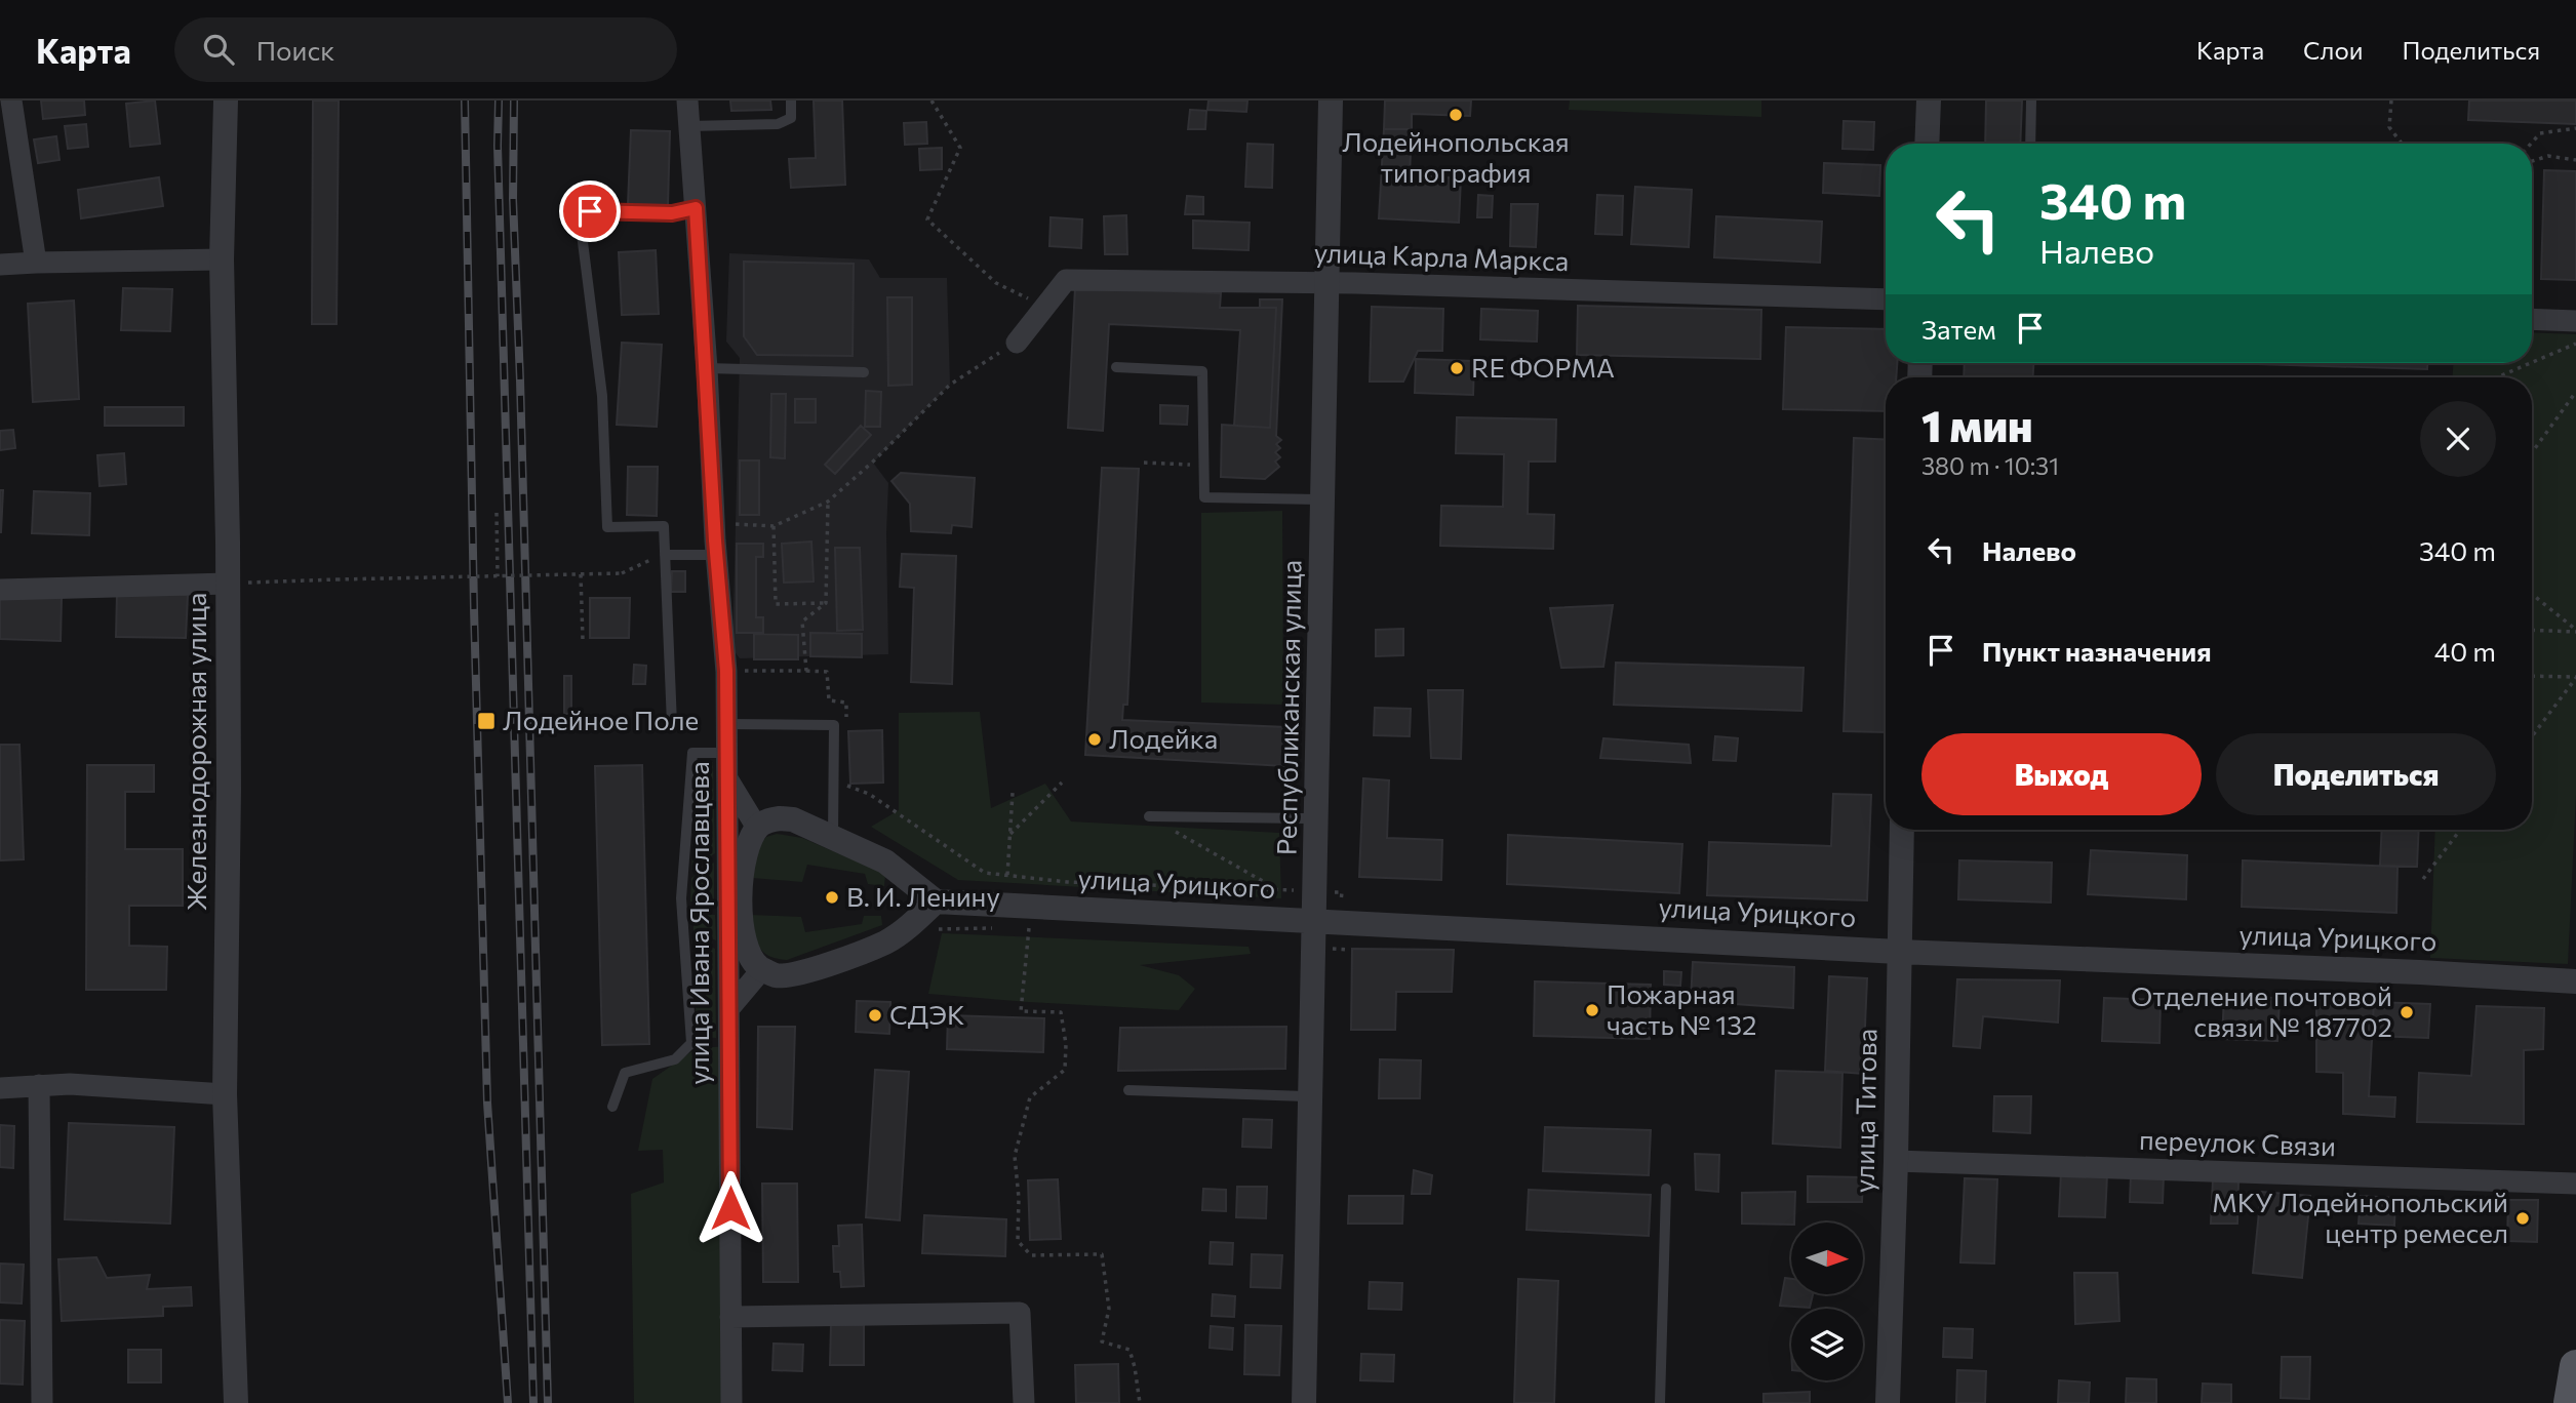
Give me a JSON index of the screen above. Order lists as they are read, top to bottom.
{
  "streets": {
    "street": [
      "улица Карла Маркса",
      "Республиканская улица",
      "Железнодорожная улица",
      "улица Урицкого",
      "улица Ивана Ярославцева",
      "улица Титова",
      "переулок Связи"
    ]
  },
  "crossings": [
    ["улица Карла Маркса", "Республиканская улица"],
    ["Республиканская улица", "улица Урицкого"],
    ["улица Урицкого", "улица Титова"],
    ["улица Титова", "переулок Связи"]
  ],
  "places": {
    "other": [
      "Лодейнопольская типография",
      "RE ФОРМА",
      "Лодейка",
      "В. И. Ленину",
      "Пожарная часть № 132",
      "Отделение почтовой связи № 187702",
      "СДЭК",
      "МКУ Лодейнопольский центр ремесел"
    ],
    "transit": ["Лодейное Поле"]
  },
  "north": "right",
  "page": {
    "header": "Карта",
    "search": "Поиск",
    "nav": ["Карта", "Слои", "Поделиться"],
    "turn": ["340 m", "Налево"],
    "then": "Затем",
    "heading": ["1 мин", "380 m · 10:31"],
    "list": [
      {
        "name": "Налево",
        "value": "340 m"
      },
      {
        "name": "Пункт назначения",
        "value": "40 m"
      }
    ],
    "buttons": ["Выход", "Поделиться"]
  }
}
